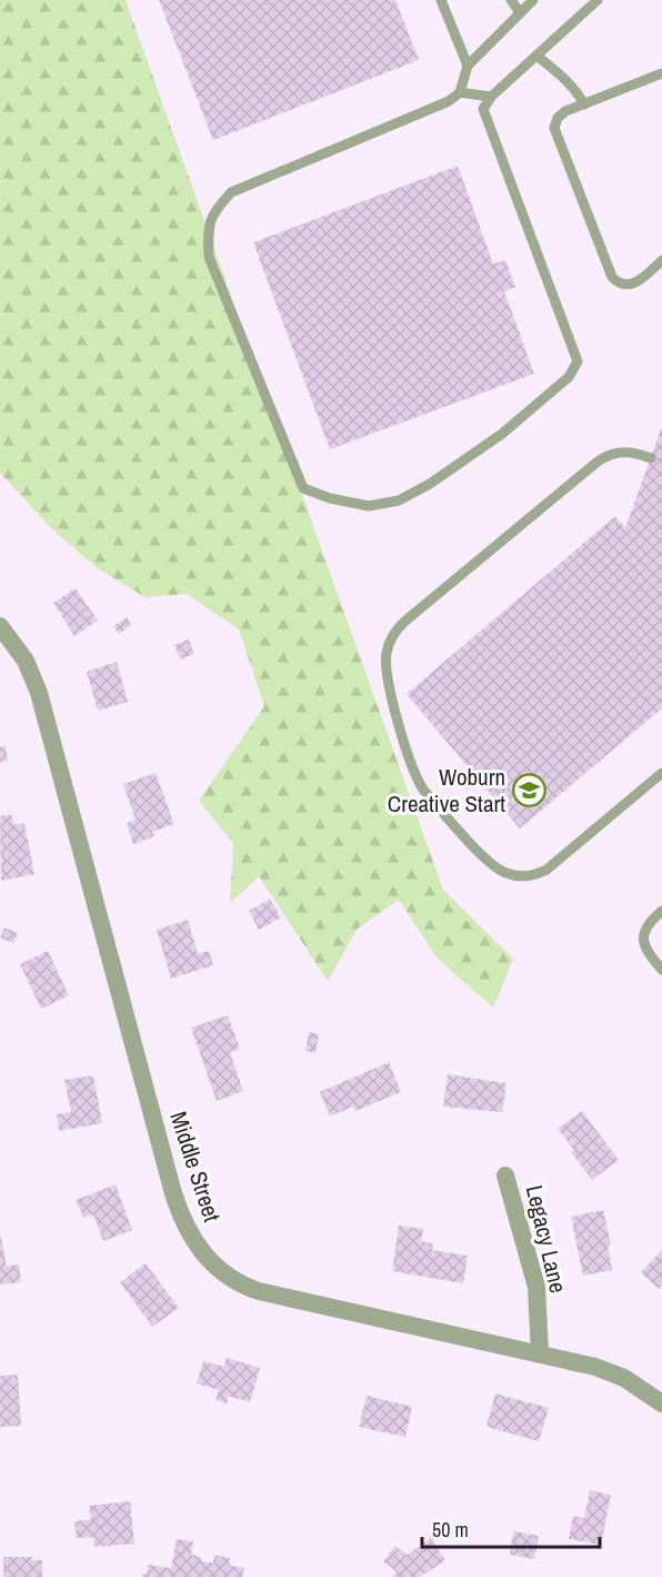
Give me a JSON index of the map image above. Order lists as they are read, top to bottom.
{
  "streets": {
    "street": ["Middle Street", "Legacy Lane"]
  },
  "crossings": [
    ["Middle Street", "Legacy Lane"]
  ],
  "places": {
    "school or university": ["Woburn Creative Start"]
  },
  "scale_bar": "50 m"
}
